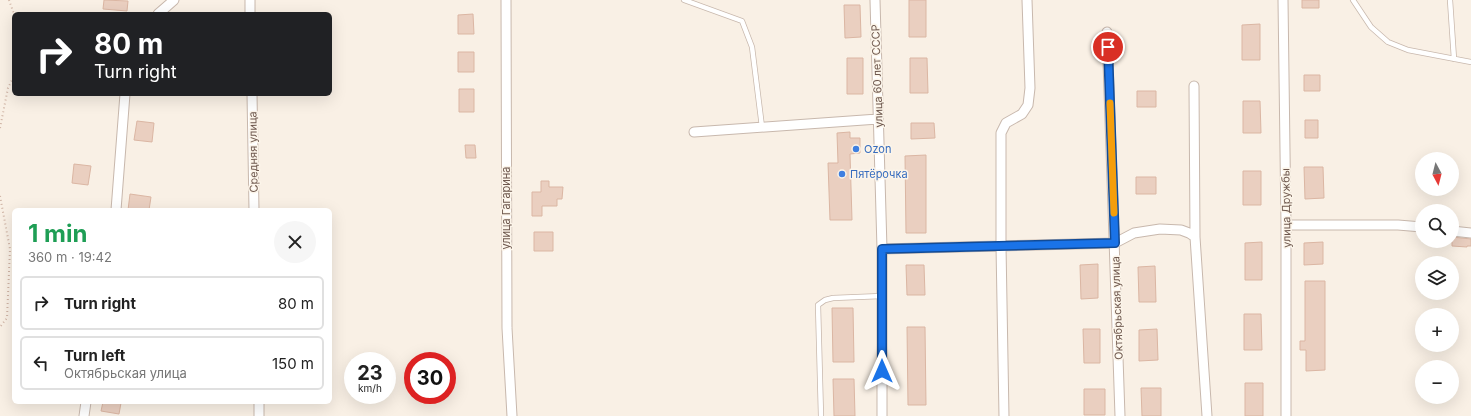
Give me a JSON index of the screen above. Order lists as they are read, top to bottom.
{
  "streets": {
    "street": [
      "улица 60 лет СССР",
      "Средняя улица",
      "улица Гагарина",
      "улица Дружбы",
      "Октябрьская улица"
    ]
  },
  "places": ["Ozon", "Пятёрочка"],
  "north": "bottom",
  "page": {
    "turn": ["80 m", "Turn right"],
    "map_buttons": ["+", "−"],
    "heading": ["1 min", "360 m · 19:42"],
    "list": [
      {
        "name": "Turn right",
        "value": "80 m"
      },
      {
        "name": "Turn left",
        "note": "Октябрьская улица",
        "value": "150 m"
      }
    ],
    "speed": "23 km/h",
    "limit": "30"
  }
}
